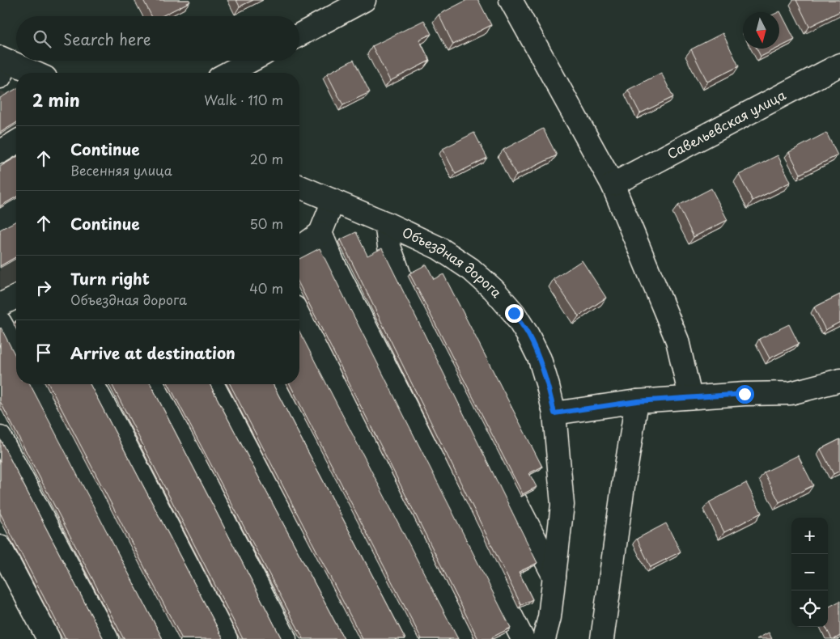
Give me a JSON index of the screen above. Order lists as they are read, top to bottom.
{
  "streets": {
    "street": ["Савельевская улица", "Объездная дорога"]
  },
  "north": "bottom",
  "page": {
    "search": "Search here",
    "heading": ["2 min", "Walk · 110 m"],
    "list": [
      ["Continue", "Весенняя улица", "20 m"],
      ["Continue", "50 m"],
      ["Turn right", "Объездная дорога", "40 m"],
      "Arrive at destination"
    ],
    "map_buttons": ["+", "−"]
  }
}
